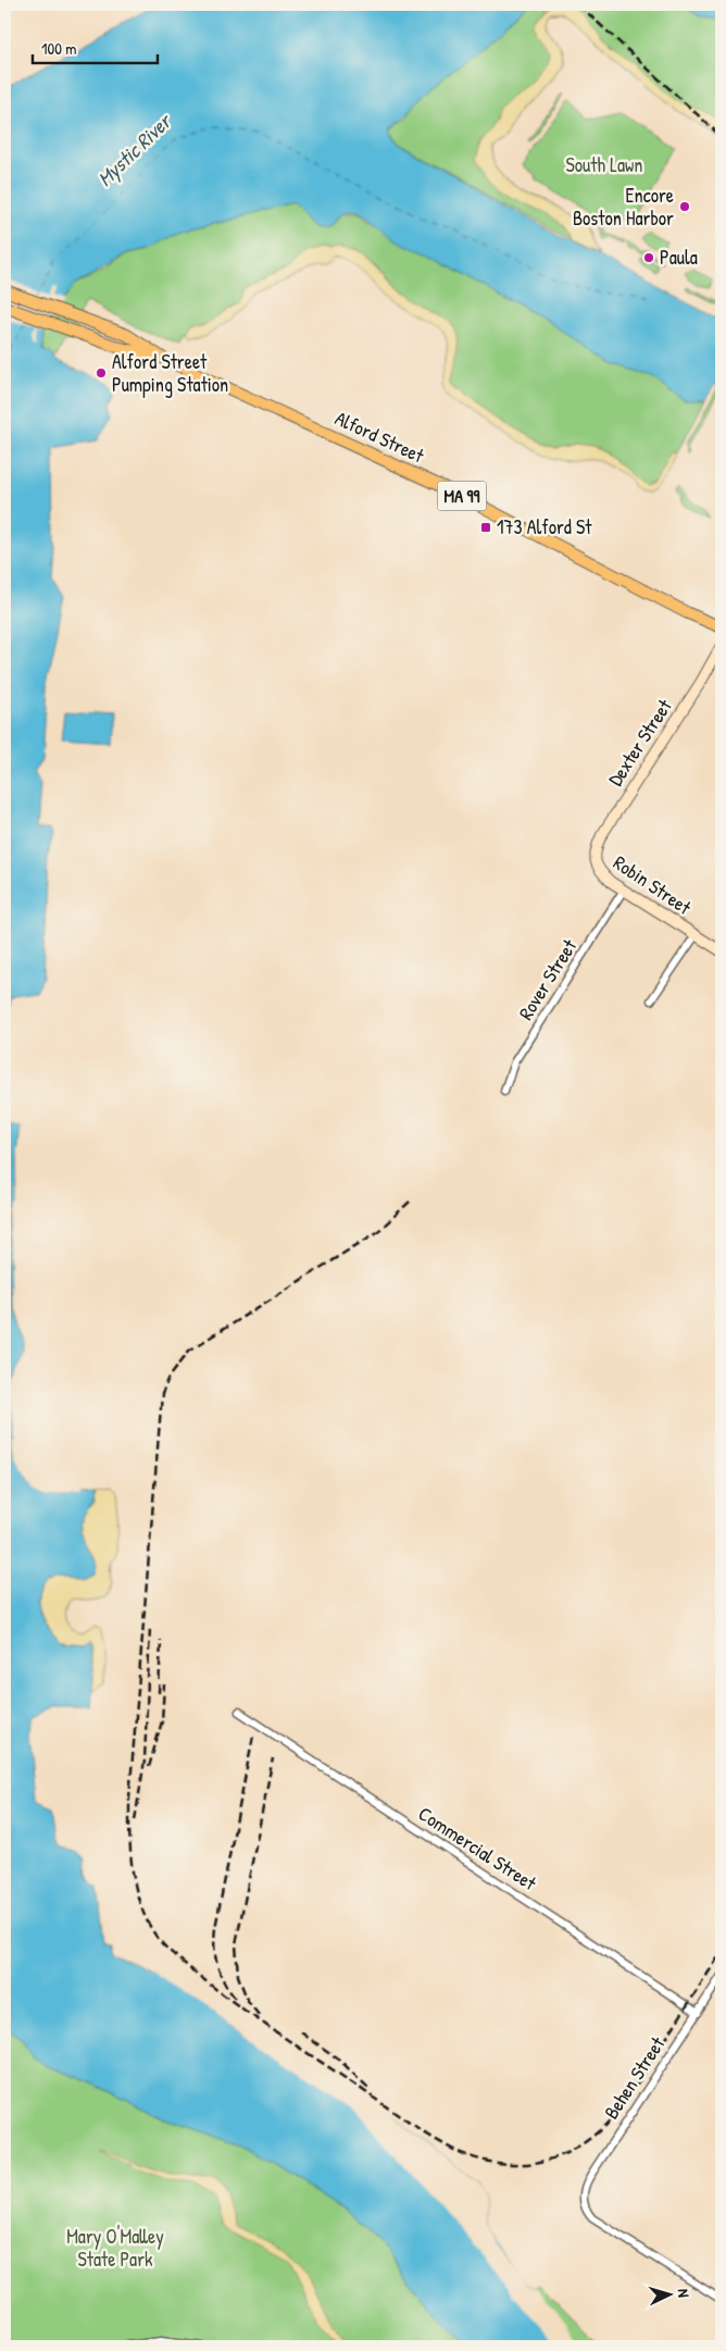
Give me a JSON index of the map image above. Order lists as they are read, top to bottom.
{
  "streets": {
    "main road": ["Alford Street", "MA 99"],
    "street": [
      "Dexter Street",
      "Robin Street",
      "Rover Street",
      "Commercial Street",
      "Behen Street"
    ]
  },
  "crossings": [
    ["Dexter Street", "Robin Street"],
    ["Robin Street", "Rover Street"],
    ["Commercial Street", "Behen Street"]
  ],
  "water": ["Mystic River"],
  "parks": ["South Lawn", "Mary O'Malley State Park"],
  "places": {
    "other": ["Encore Boston Harbor", "Paula", "Alford Street Pumping Station"],
    "transit": ["173 Alford St"]
  },
  "scale_bar": "100 m",
  "north": "right"
}
